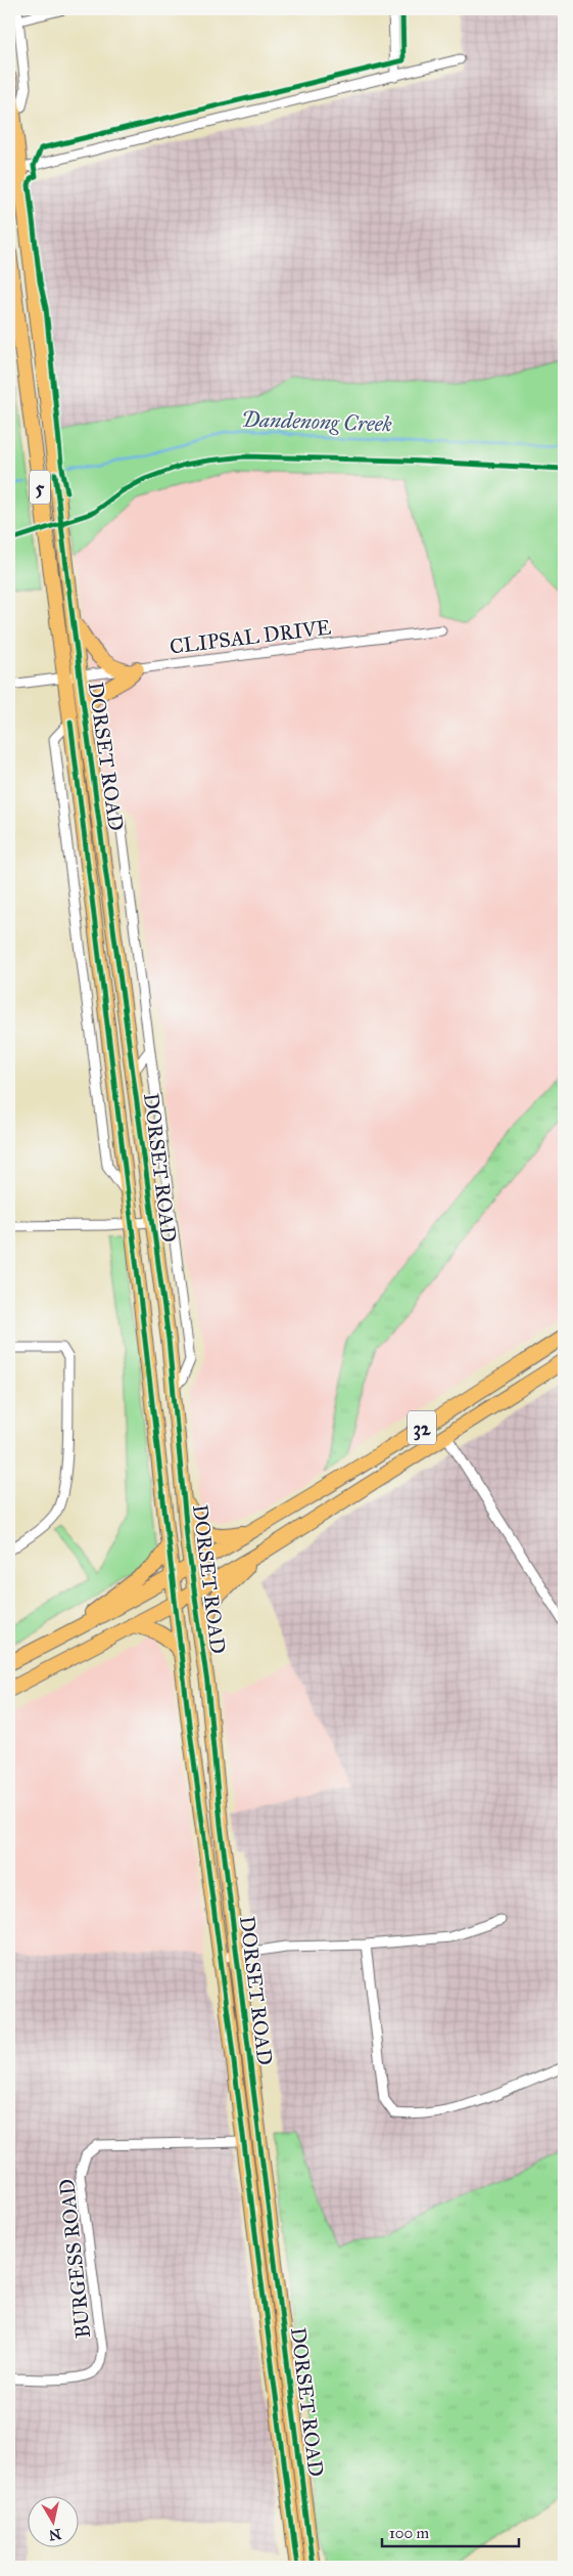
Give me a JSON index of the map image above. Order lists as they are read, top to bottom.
{
  "streets": {
    "main road": ["5", "DORSET ROAD", "32"],
    "street": ["CLIPSAL DRIVE", "BURGESS ROAD"]
  },
  "crossings": [
    ["CLIPSAL DRIVE", "DORSET ROAD"],
    ["DORSET ROAD", "32"],
    ["DORSET ROAD", "BURGESS ROAD"]
  ],
  "water": ["Dandenong Creek"],
  "scale_bar": "100 m",
  "north": "bottom"
}
